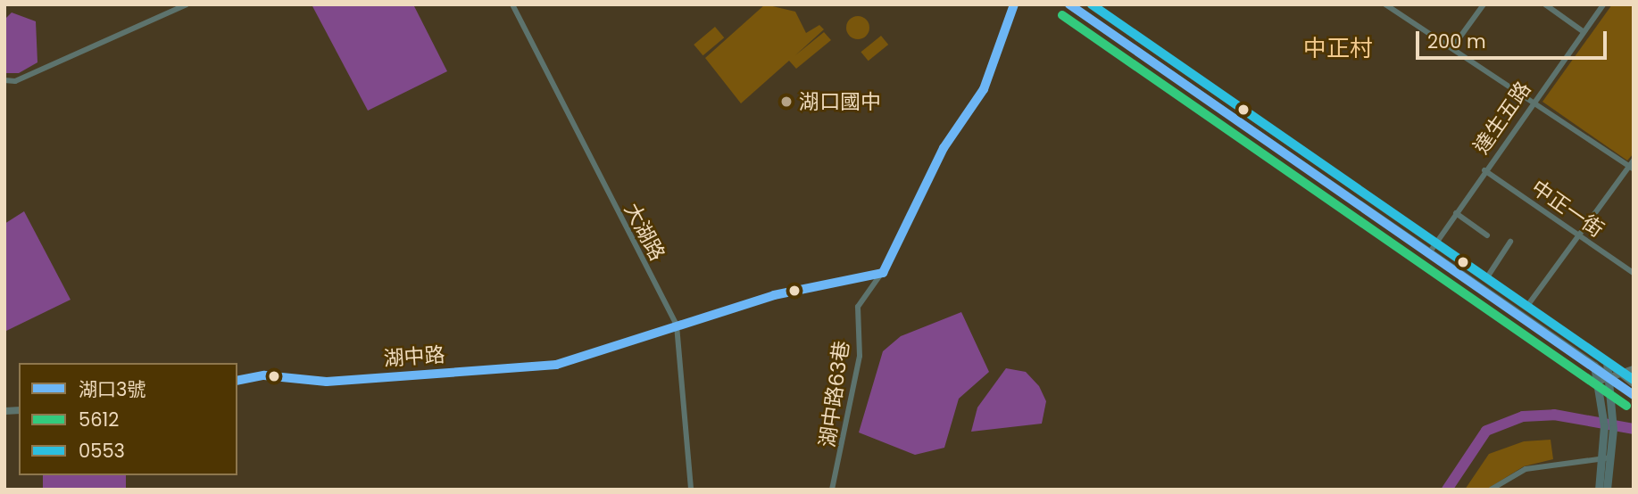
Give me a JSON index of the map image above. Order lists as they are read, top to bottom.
{
  "streets": {
    "street": [
      "達生五路",
      "中正一街",
      "大湖路",
      "湖中路",
      "湖中路63巷"
    ]
  },
  "crossings": [
    ["達生五路", "中正一街"],
    ["大湖路", "湖中路"],
    ["湖中路", "湖中路63巷"]
  ],
  "districts": ["中正村"],
  "places": ["湖口國中"],
  "lines": ["transit line 湖口3號", "transit line 0553", "transit line 5612"],
  "legend": ["湖口3號", "5612", "0553"],
  "scale_bar": "200 m"
}
